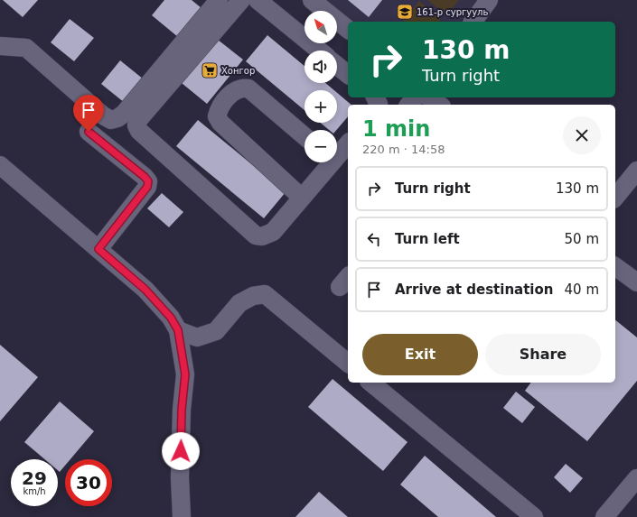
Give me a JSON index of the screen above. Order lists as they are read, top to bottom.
{
  "places": {
    "school or university": ["161-р сургууль"],
    "supermarket": ["Хонгор"]
  },
  "north": "top left",
  "page": {
    "map_buttons": ["+", "−"],
    "turn": ["130 m", "Turn right"],
    "heading": ["1 min", "220 m · 14:58"],
    "list": [
      {
        "name": "Turn right",
        "value": "130 m"
      },
      {
        "name": "Turn left",
        "value": "50 m"
      },
      {
        "name": "Arrive at destination",
        "value": "40 m"
      }
    ],
    "buttons": ["Exit", "Share"],
    "speed": "29 km/h",
    "limit": "30"
  }
}
